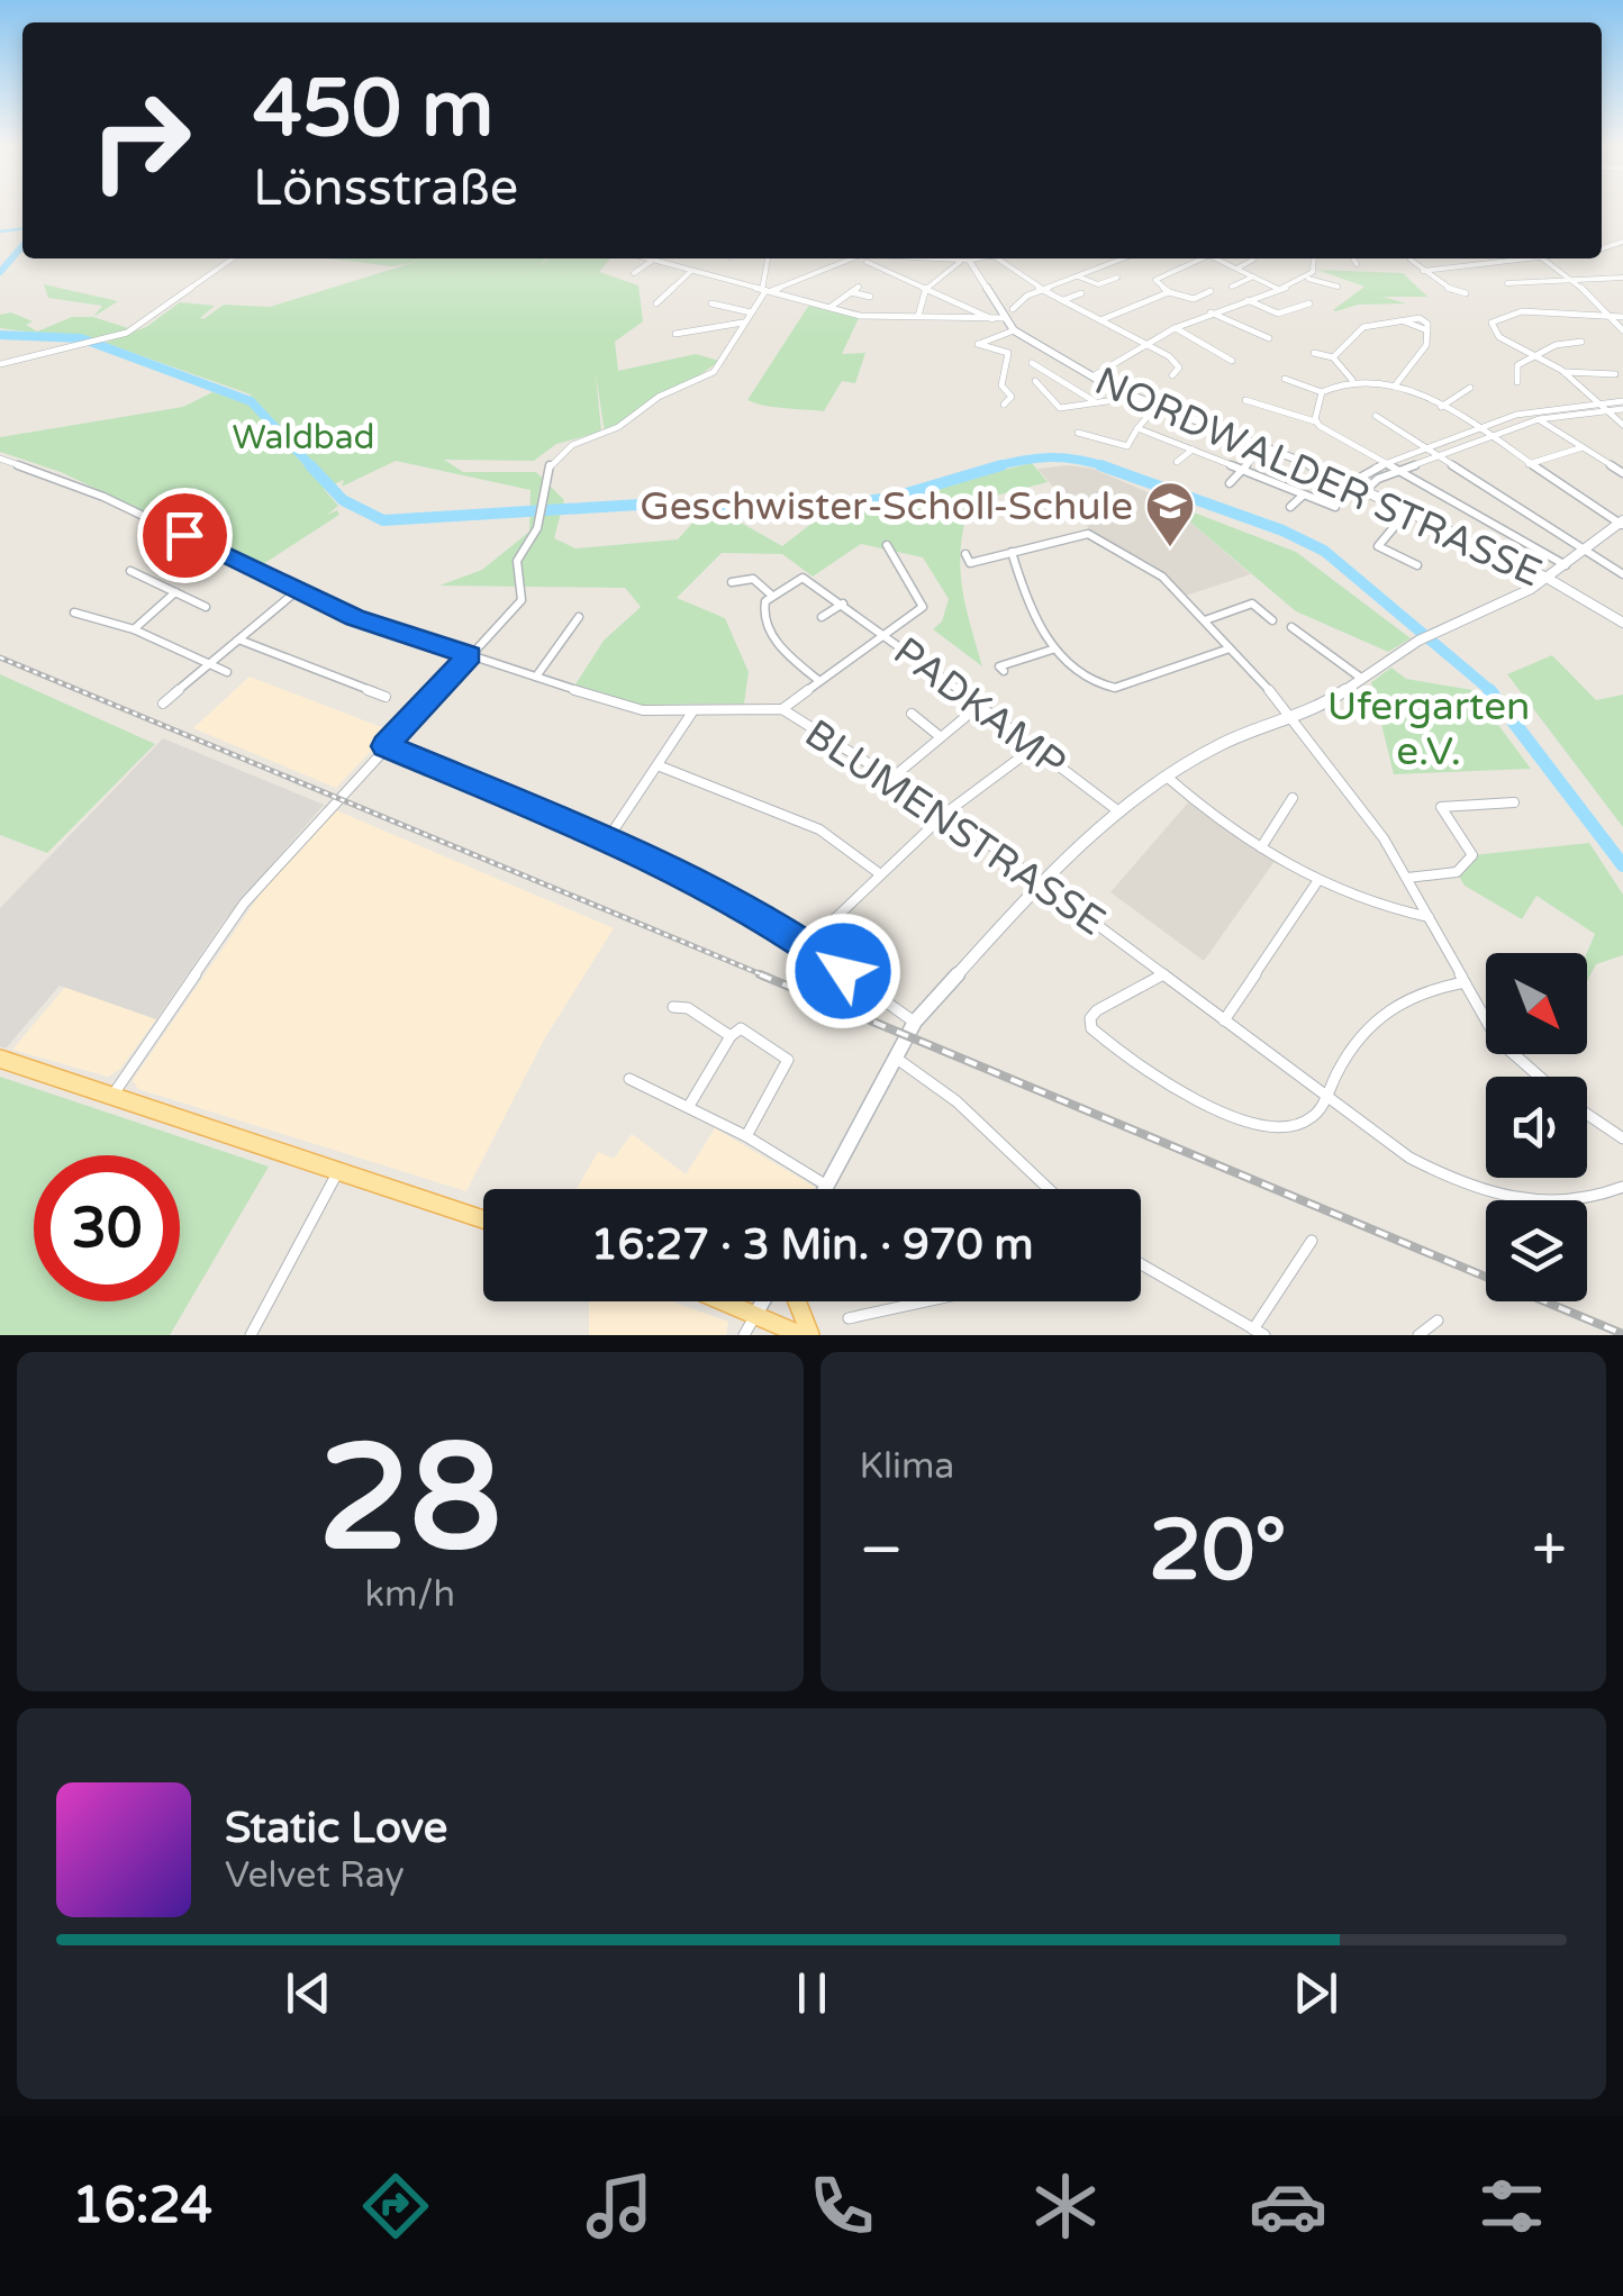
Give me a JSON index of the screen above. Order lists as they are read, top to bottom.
{
  "streets": {
    "street": ["NORDWALDER STRASSE", "PADKAMP", "BLUMENSTRASSE"]
  },
  "parks": ["Waldbad", "Ufergarten e.V."],
  "places": {
    "school or university": ["Geschwister-Scholl-Schule"]
  },
  "north": "bottom right",
  "page": {
    "turn": ["450 m", "Lönsstraße"],
    "limit": "30",
    "trip": "16:27 · 3 Min. · 970 m",
    "tile": [
      ["28", "km/h"],
      "Klima"
    ],
    "heat": ["−", "20°", "+"],
    "song": ["Static Love", "Velvet Ray"],
    "tabs": "16:24"
  }
}
